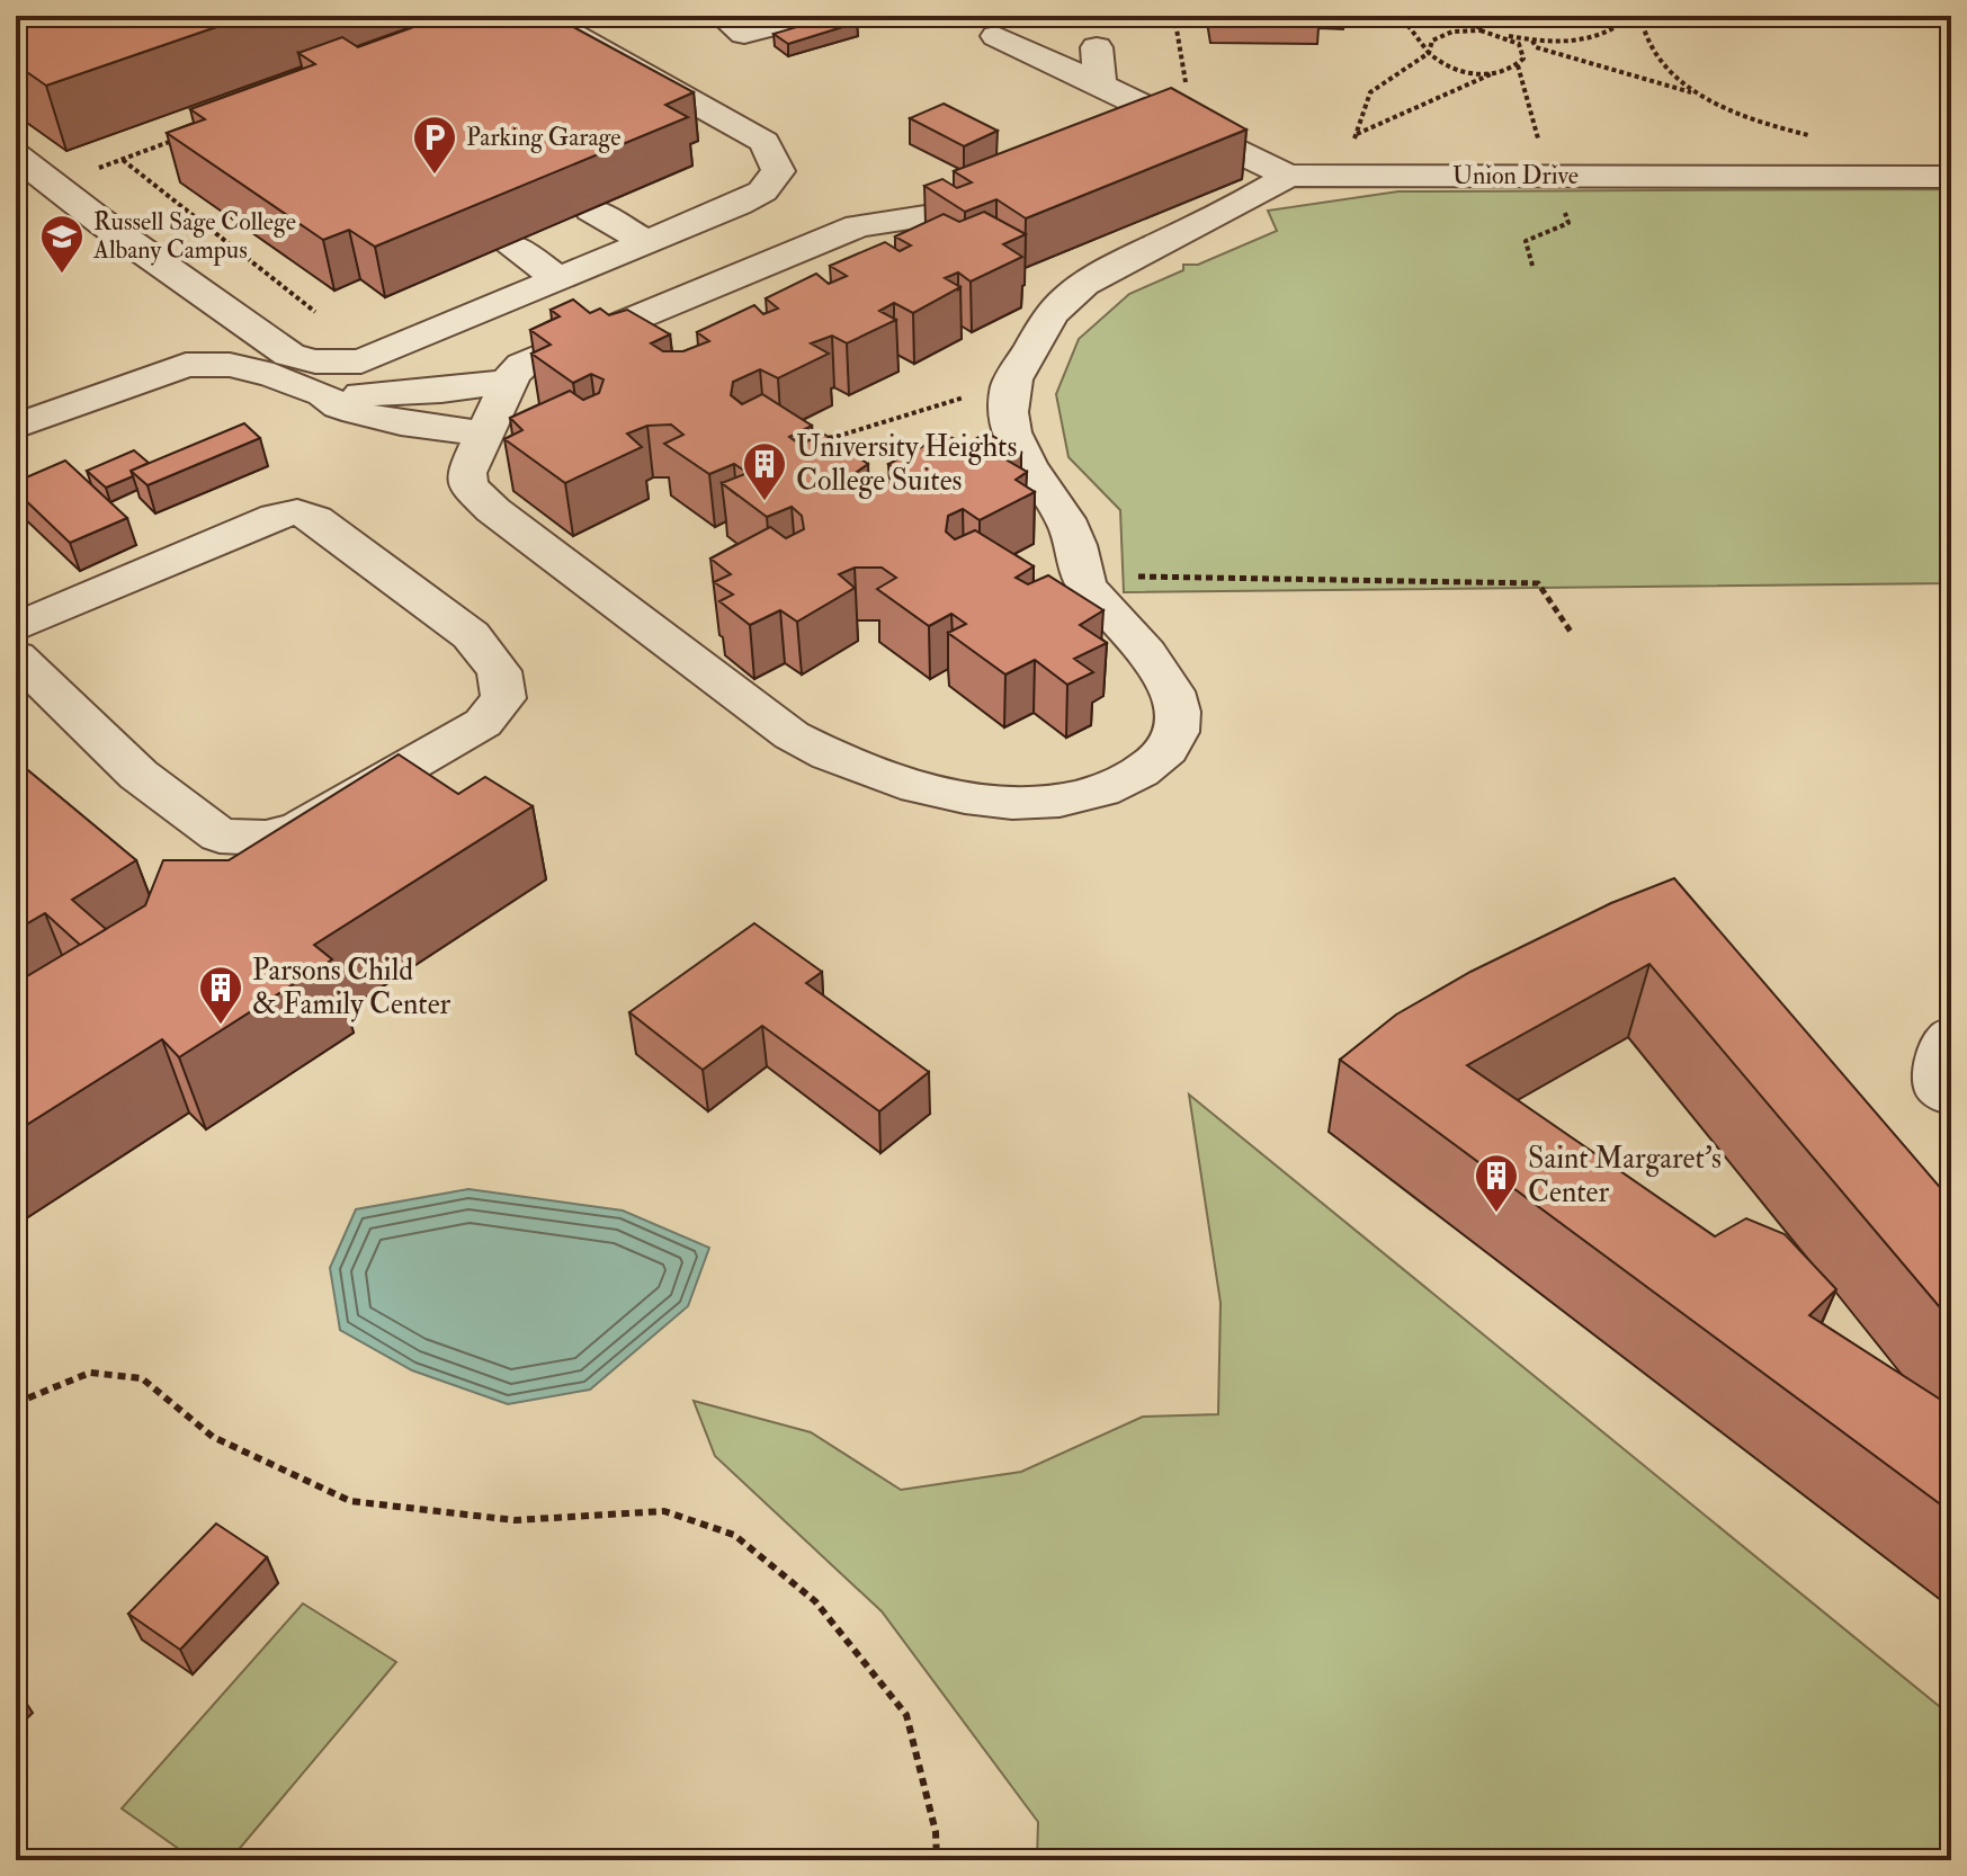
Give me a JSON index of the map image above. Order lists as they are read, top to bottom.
{
  "streets": {
    "lane": ["Union Drive"]
  },
  "places": {
    "parking": ["Parking Garage"],
    "school or university": ["Russell Sage College Albany Campus"],
    "building": ["University Heights College Suites", "Parsons Child & Family Center", "Saint Margaret's Center"]
  }
}
